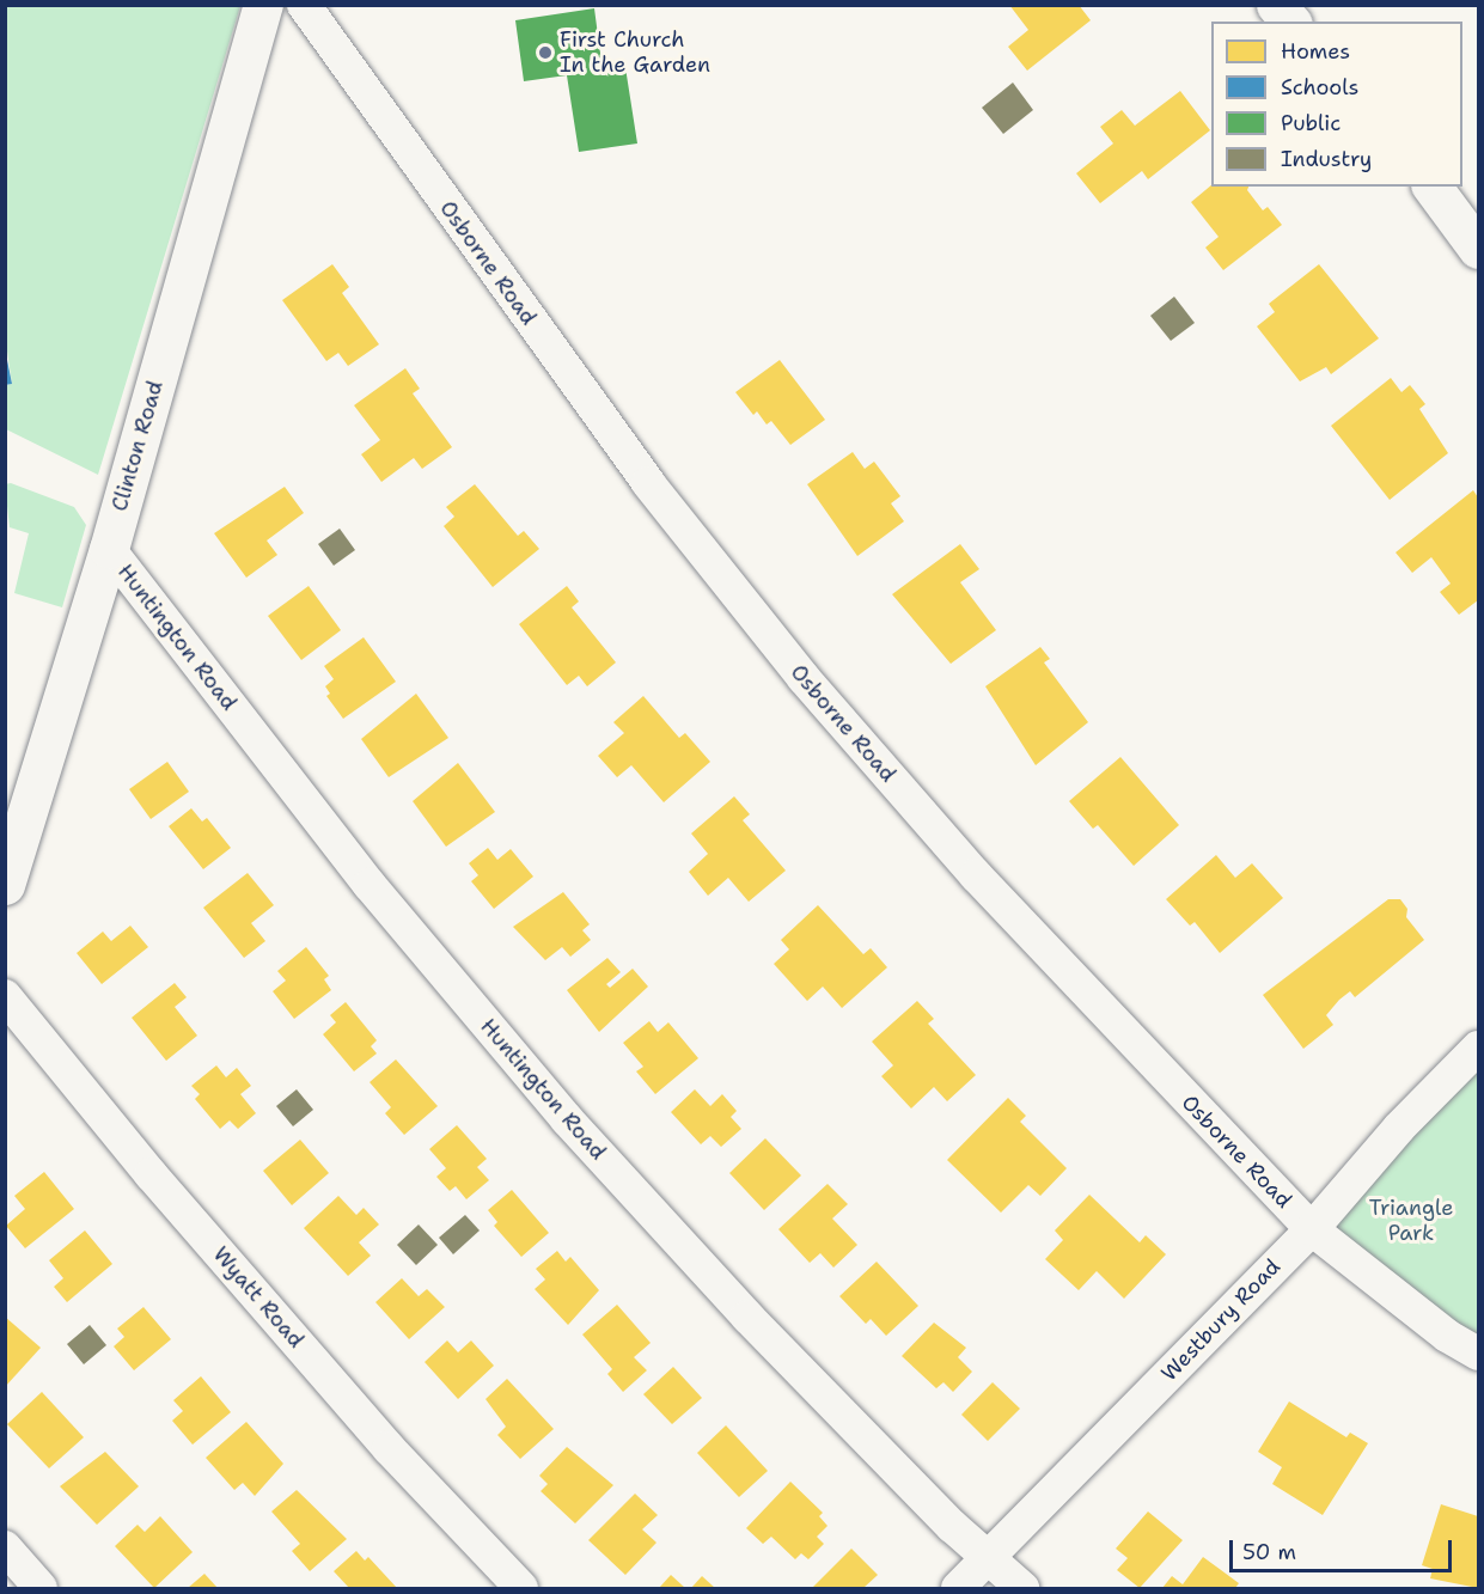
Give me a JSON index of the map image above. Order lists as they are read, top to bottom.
{
  "streets": {
    "main road": ["Clinton Road"],
    "street": [
      "Osborne Road",
      "Huntington Road",
      "Wyatt Road",
      "Westbury Road"
    ]
  },
  "crossings": [
    ["Osborne Road", "Westbury Road"],
    ["Clinton Road", "Huntington Road"],
    ["Huntington Road", "Westbury Road"]
  ],
  "parks": ["Triangle Park"],
  "places": ["First Church In the Garden"],
  "legend": [
    "Homes",
    "Schools",
    "Public",
    "Industry"
  ],
  "scale_bar": "50 m"
}
